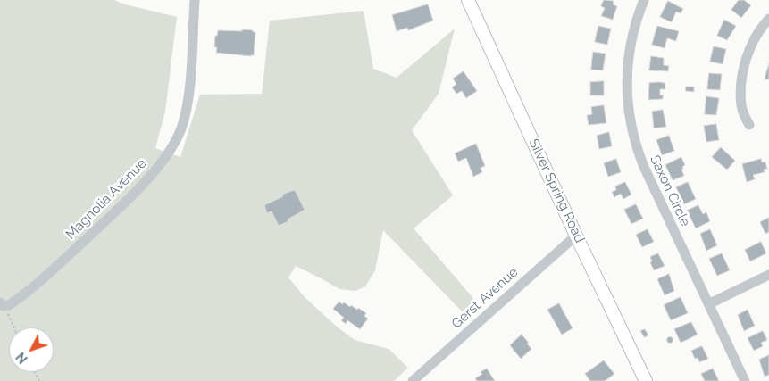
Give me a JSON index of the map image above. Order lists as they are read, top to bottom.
{
  "streets": {
    "main road": ["Silver Spring Road"],
    "street": ["Saxon Circle", "Magnolia Avenue", "Gerst Avenue"]
  },
  "crossings": [
    ["Silver Spring Road", "Gerst Avenue"]
  ],
  "north": "bottom left"
}
